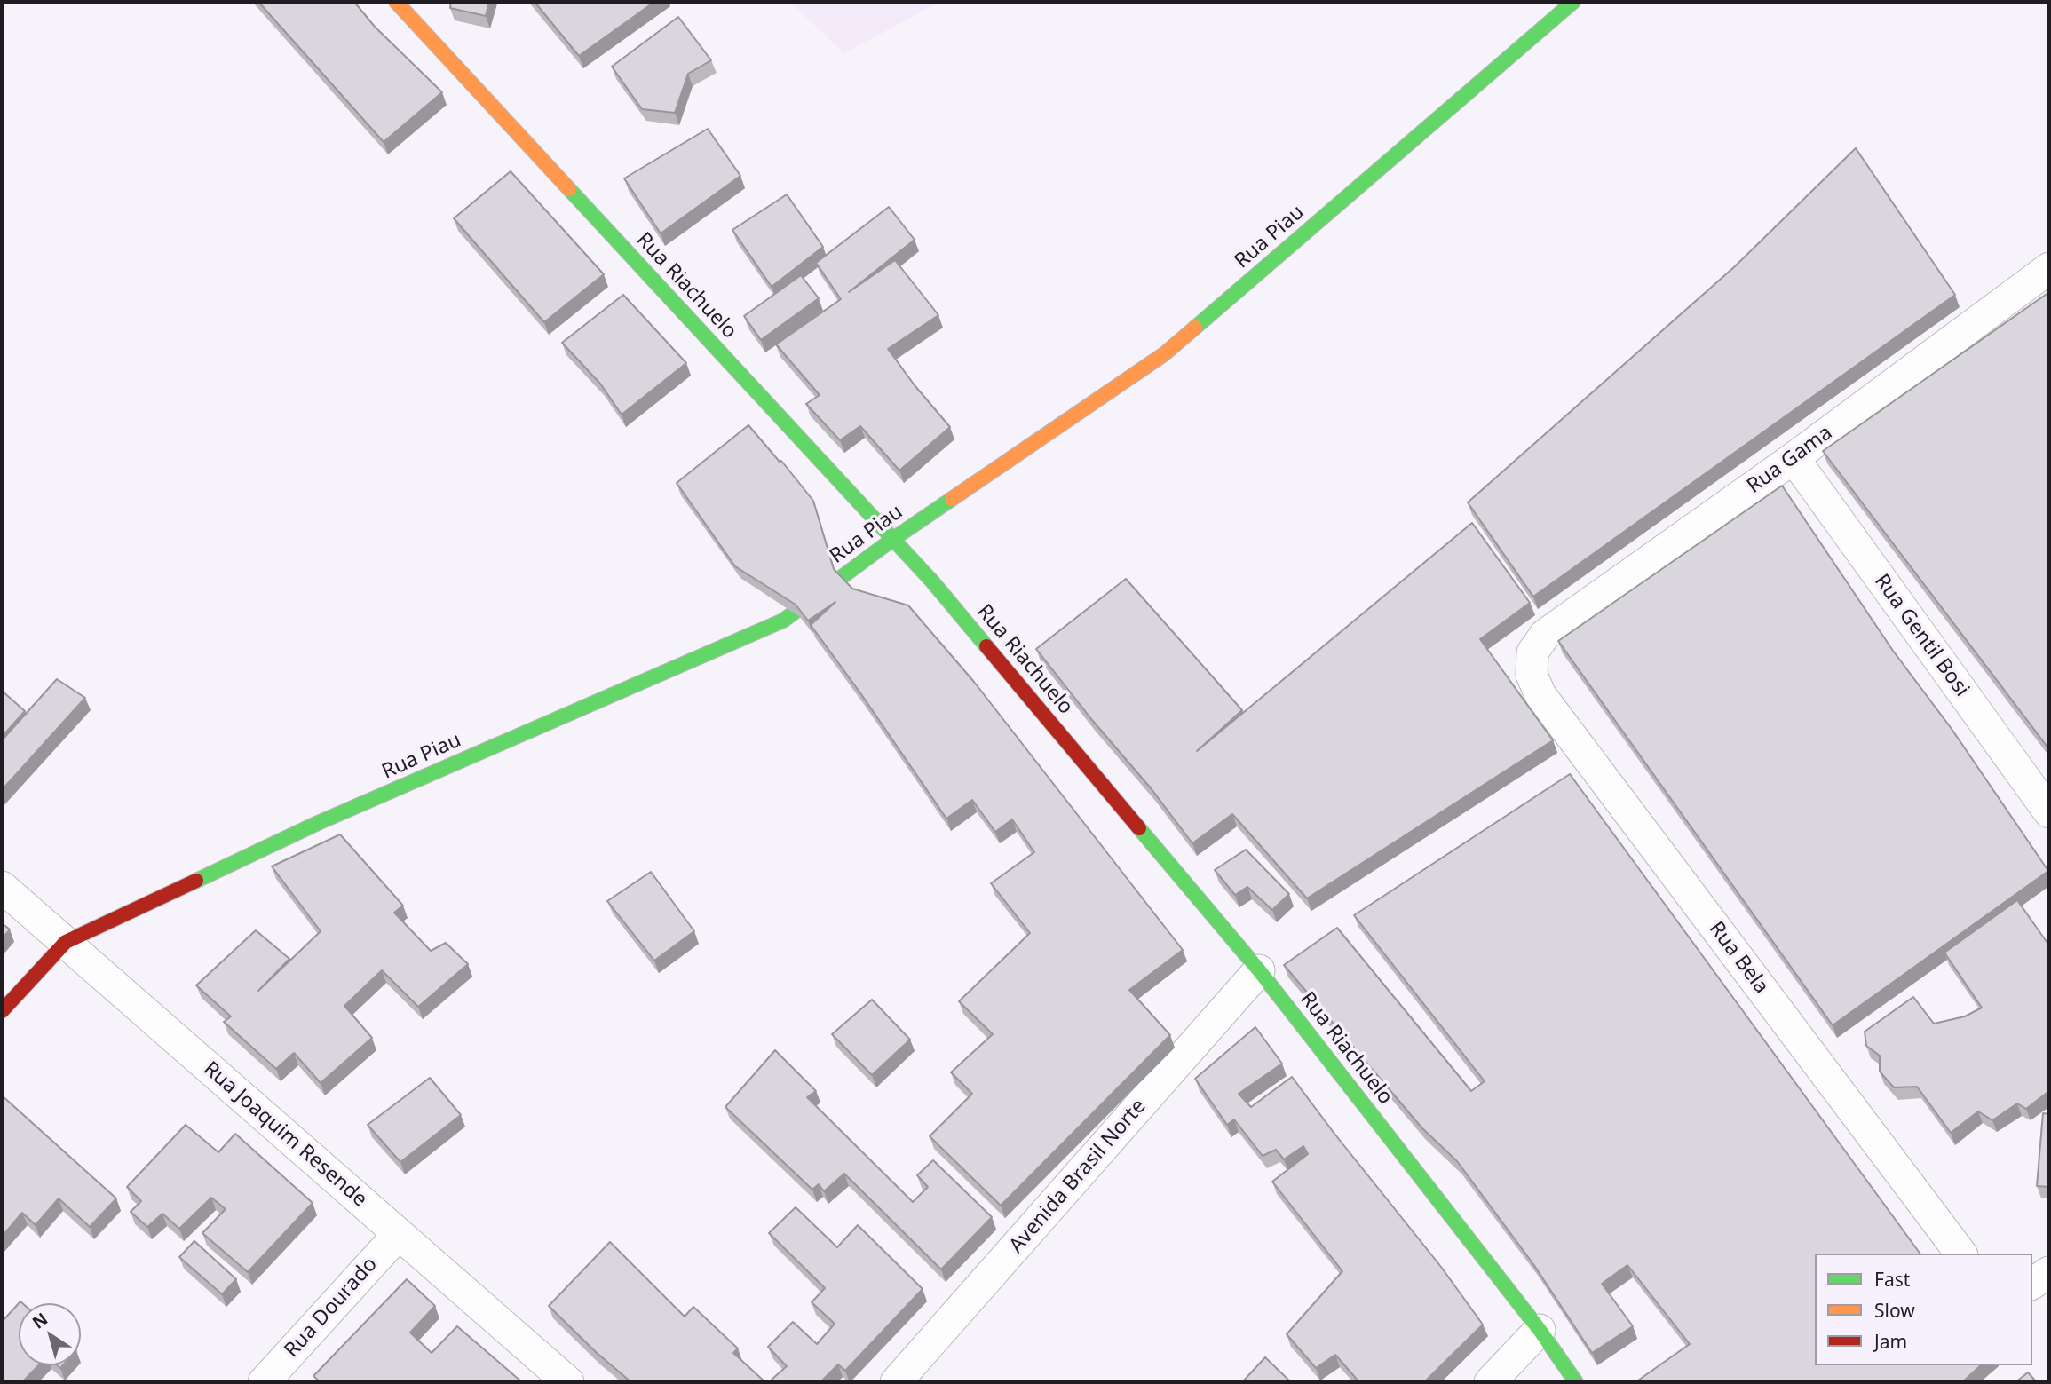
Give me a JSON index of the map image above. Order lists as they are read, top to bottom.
{
  "streets": {
    "street": [
      "Rua Piau",
      "Rua Riachuelo",
      "Rua Gama",
      "Rua Gentil Bosi",
      "Rua Bela",
      "Rua Joaquim Resende",
      "Avenida Brasil Norte",
      "Rua Dourado"
    ]
  },
  "crossings": [
    ["Rua Piau", "Rua Riachuelo"],
    ["Rua Piau", "Rua Joaquim Resende"],
    ["Rua Riachuelo", "Avenida Brasil Norte"],
    ["Rua Gama", "Rua Gentil Bosi"],
    ["Rua Gama", "Rua Bela"],
    ["Rua Joaquim Resende", "Rua Dourado"]
  ],
  "legend": ["Fast", "Slow", "Jam"],
  "north": "top left"
}
